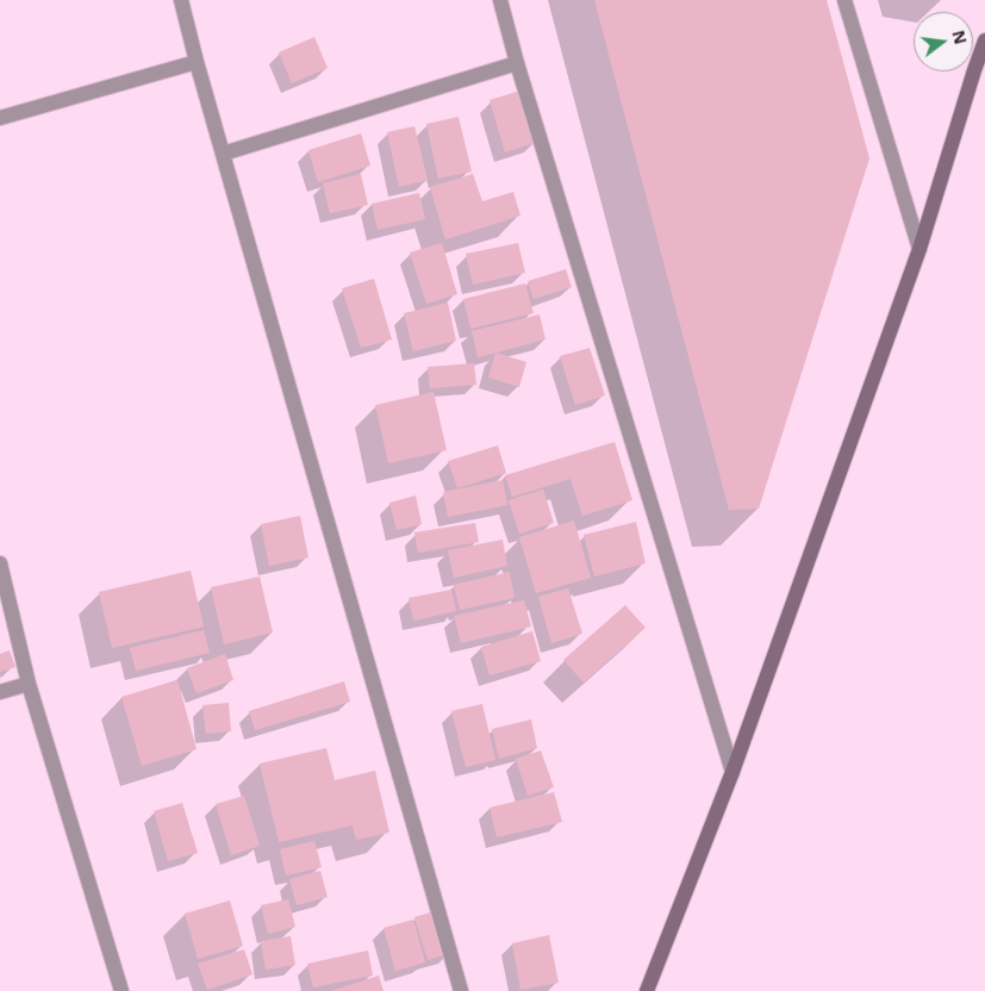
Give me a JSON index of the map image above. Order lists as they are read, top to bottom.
{
  "north": "right"
}
